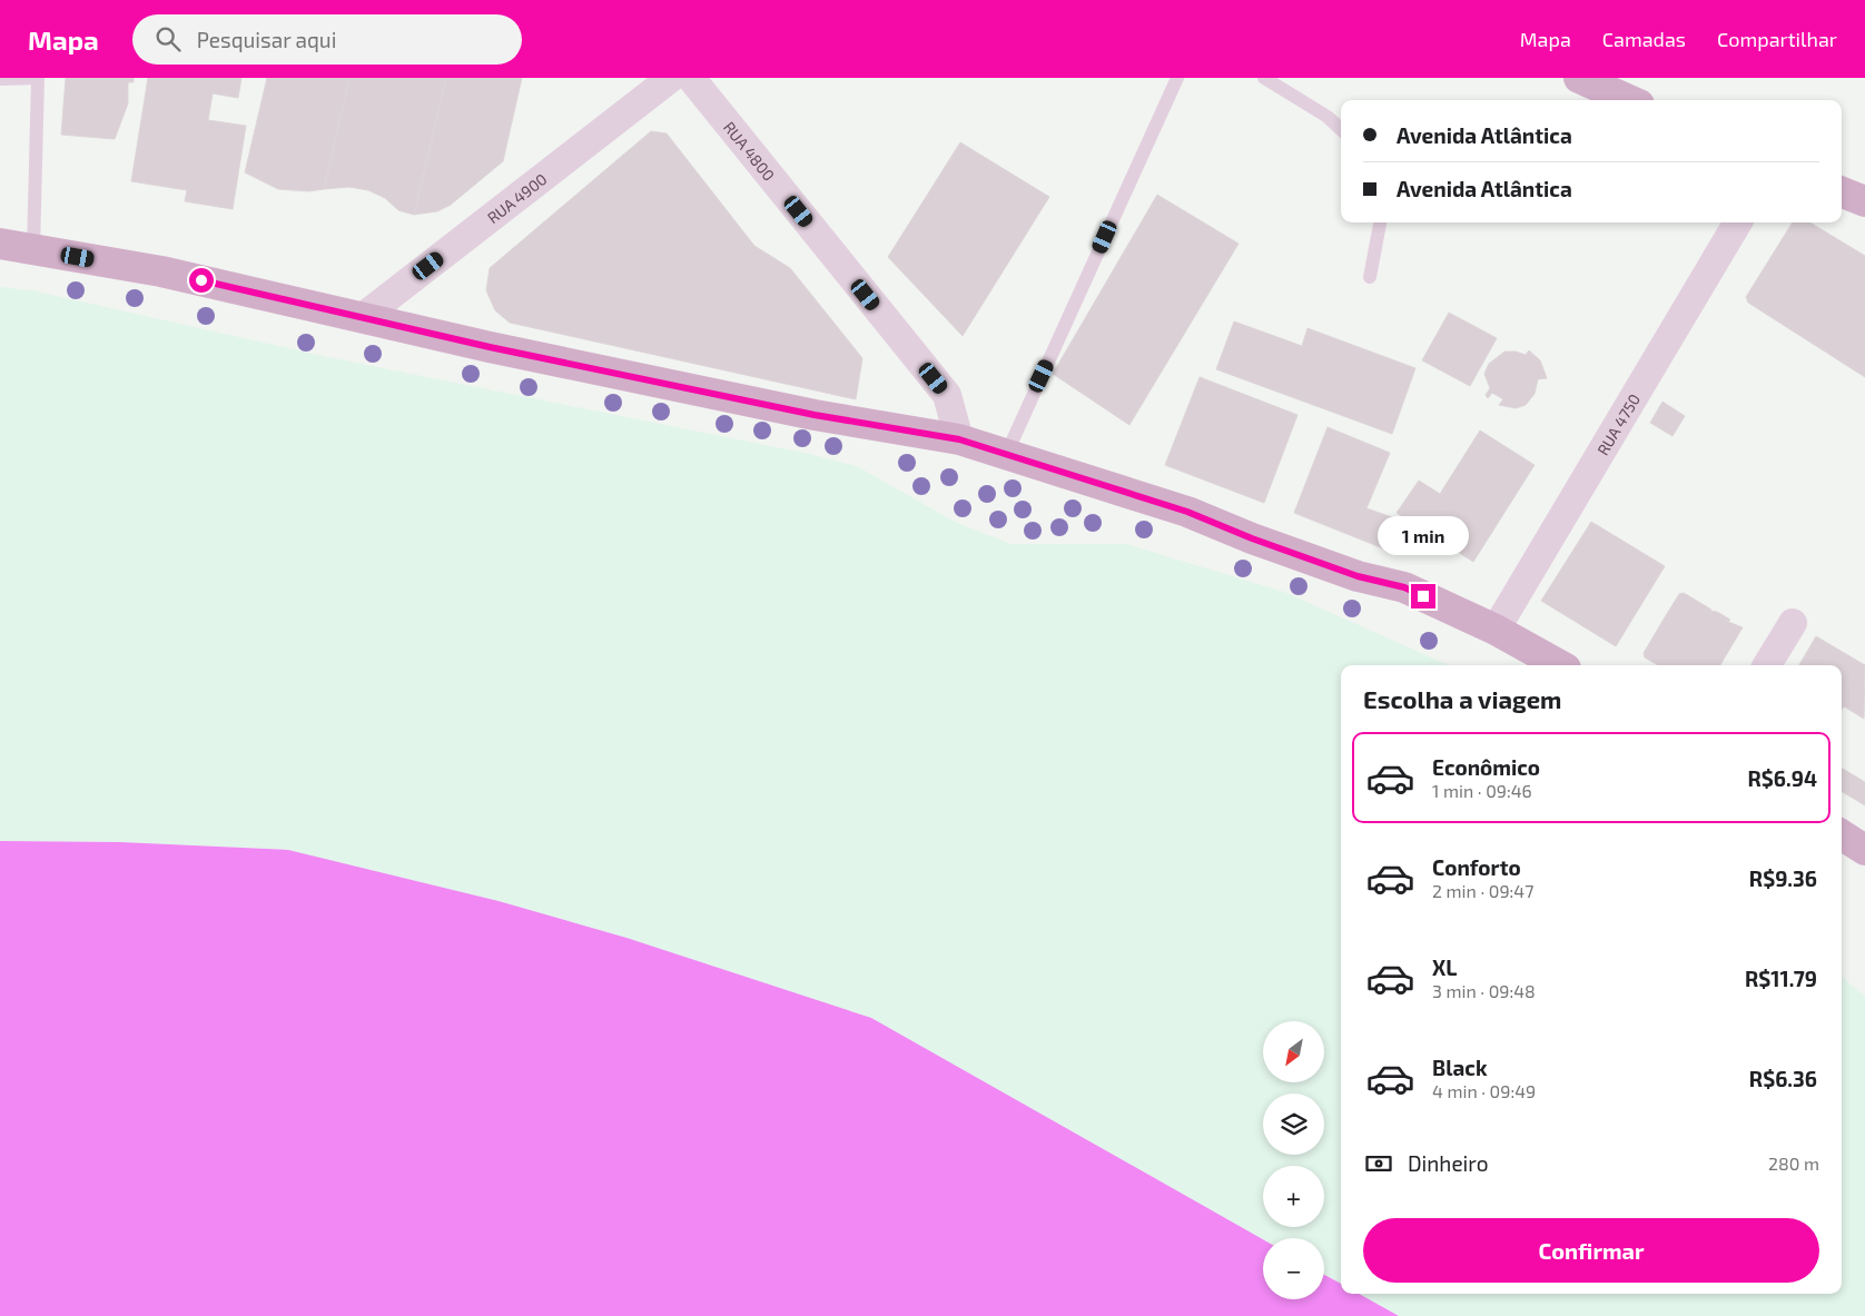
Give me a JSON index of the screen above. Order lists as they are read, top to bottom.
{
  "streets": {
    "street": ["RUA 4800", "RUA 4900", "RUA 4750"]
  },
  "north": "bottom left",
  "page": {
    "header": "Mapa",
    "search": "Pesquisar aqui",
    "nav": ["Mapa", "Camadas", "Compartilhar"],
    "banner": ["Avenida Atlântica", "Avenida Atlântica"],
    "bubble": "1 min",
    "heading": "Escolha a viagem",
    "list": [
      {
        "name": "Econômico",
        "note": "1 min · 09:46",
        "value": "R$6.94"
      },
      {
        "name": "Conforto",
        "note": "2 min · 09:47",
        "value": "R$9.36"
      },
      {
        "name": "XL",
        "note": "3 min · 09:48",
        "value": "R$11.79"
      },
      {
        "name": "Black",
        "note": "4 min · 09:49",
        "value": "R$6.36"
      }
    ],
    "map_buttons": ["+", "−"],
    "pay": ["Dinheiro", "280 m"],
    "buttons": "Confirmar"
  }
}
